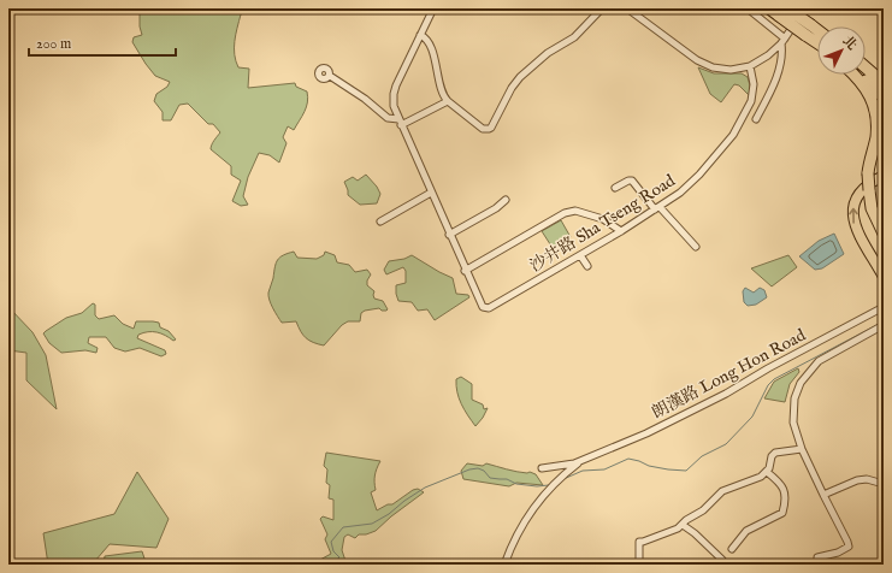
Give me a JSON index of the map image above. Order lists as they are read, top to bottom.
{
  "streets": {
    "street": ["沙井路 Sha Tseng Road", "朗漢路 Long Hon Road"]
  },
  "scale_bar": "200 m",
  "north": "top right"
}
